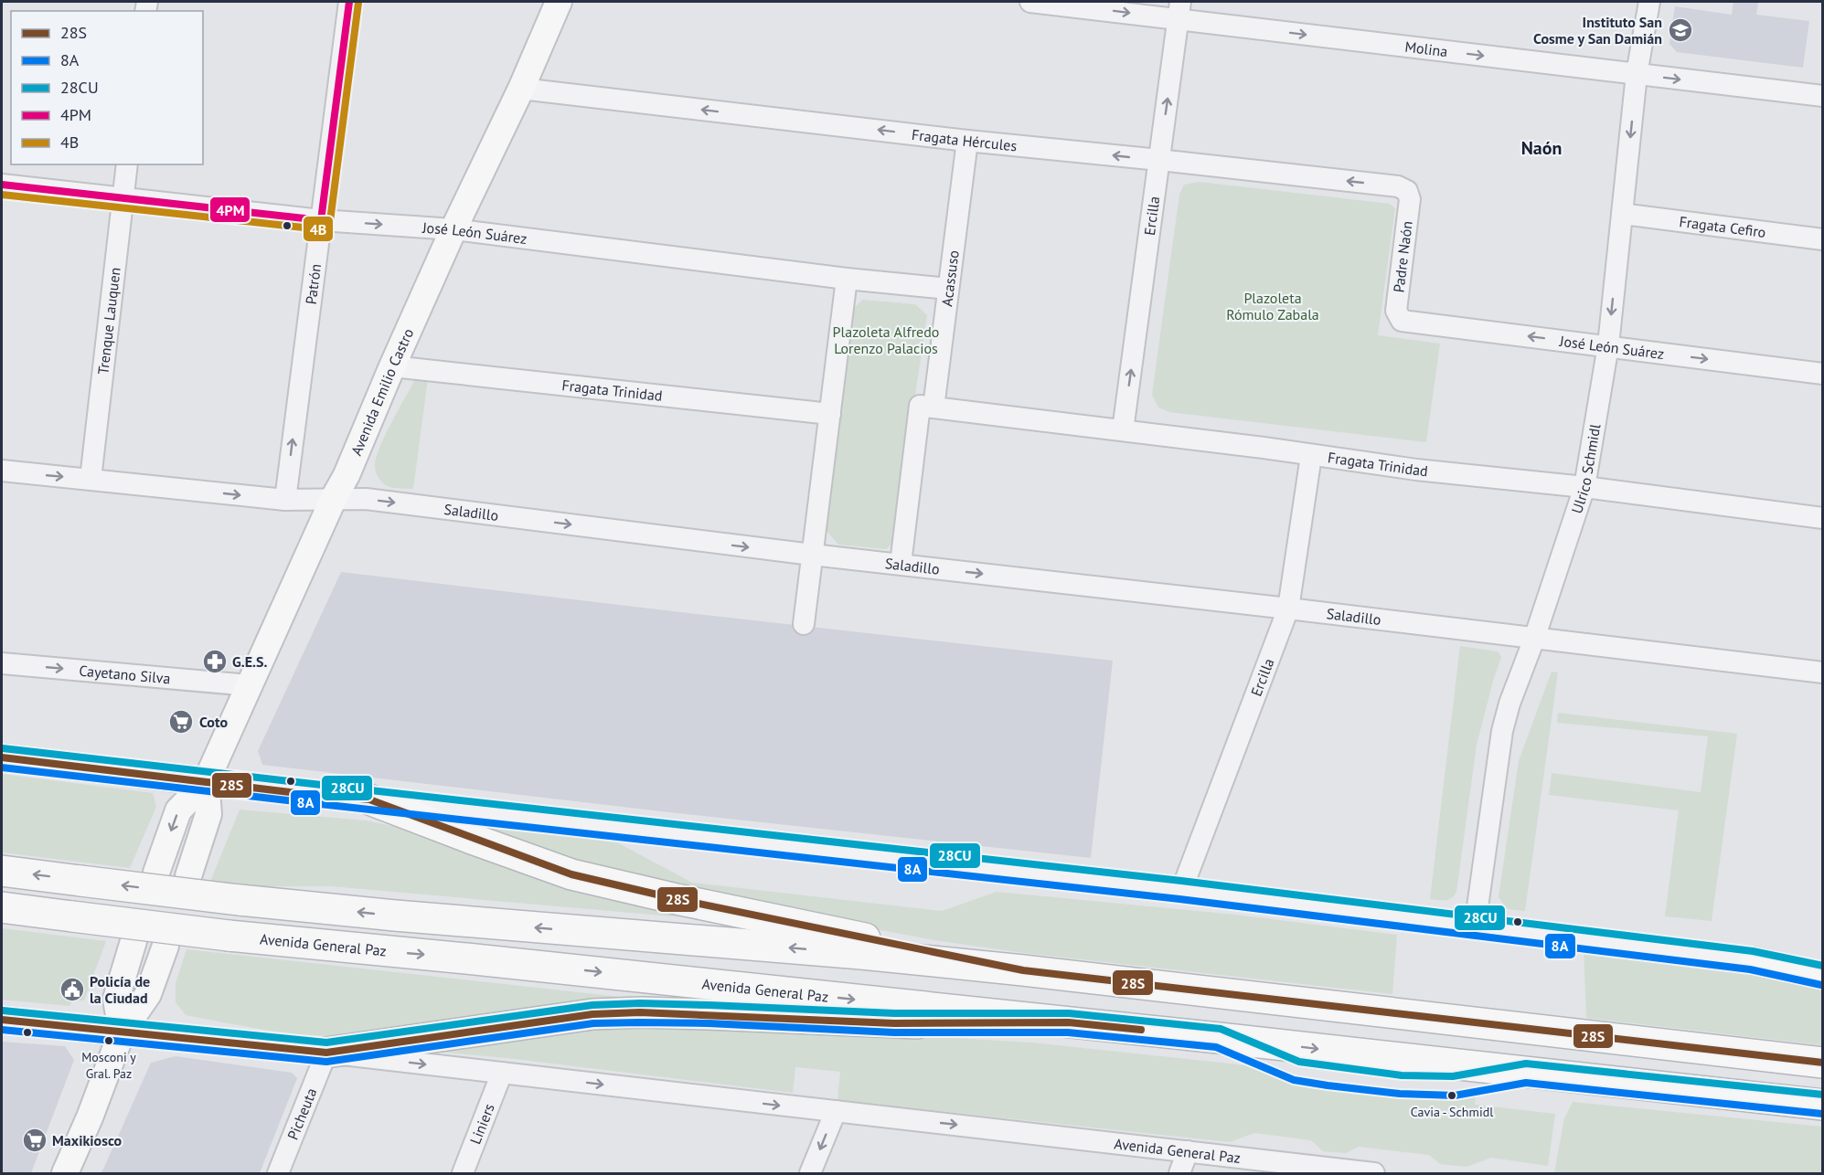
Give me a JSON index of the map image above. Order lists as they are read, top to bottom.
{
  "streets": {
    "highway": ["Avenida General Paz"],
    "main road": ["Avenida Emilio Castro"],
    "street": [
      "Molina",
      "Fragata Hércules",
      "Ercilla",
      "Fragata Cefiro",
      "José León Suárez",
      "Padre Naón",
      "Acassuso",
      "Patrón",
      "Trenque Lauquen",
      "Fragata Trinidad",
      "Ulrico Schmidl",
      "Saladillo",
      "Cayetano Silva",
      "Picheuta",
      "Liniers"
    ]
  },
  "crossings": [
    ["Molina", "Ercilla"],
    ["Molina", "Ulrico Schmidl"],
    ["Fragata Hércules", "Ercilla"],
    ["Fragata Hércules", "Padre Naón"],
    ["Fragata Hércules", "Acassuso"],
    ["Fragata Hércules", "Avenida Emilio Castro"],
    ["Ercilla", "Fragata Trinidad"],
    ["Ercilla", "Saladillo"],
    ["Fragata Cefiro", "Ulrico Schmidl"],
    ["José León Suárez", "Padre Naón"],
    ["José León Suárez", "Acassuso"],
    ["José León Suárez", "Patrón"],
    ["José León Suárez", "Trenque Lauquen"],
    ["José León Suárez", "Avenida Emilio Castro"],
    ["José León Suárez", "Ulrico Schmidl"],
    ["Acassuso", "Fragata Trinidad"],
    ["Patrón", "Saladillo"],
    ["Trenque Lauquen", "Saladillo"],
    ["Fragata Trinidad", "Avenida Emilio Castro"],
    ["Fragata Trinidad", "Ulrico Schmidl"],
    ["Avenida Emilio Castro", "Saladillo"],
    ["Avenida Emilio Castro", "Cayetano Silva"],
    ["Ulrico Schmidl", "Saladillo"],
    ["Avenida General Paz", "Picheuta"],
    ["Avenida General Paz", "Liniers"]
  ],
  "one_way": [
    "Molina",
    "Fragata Hércules",
    "Ercilla",
    "Patrón",
    "Saladillo",
    "Cayetano Silva"
  ],
  "districts": ["Naón"],
  "parks": ["Plazoleta Rómulo Zabala", "Plazoleta Alfredo Lorenzo Palacios"],
  "places": {
    "school or university": ["Instituto San Cosme y San Damián"],
    "pharmacy": ["G.E.S."],
    "supermarket": ["Coto", "Maxikiosco"],
    "public building": ["Policía de la Ciudad"],
    "other": ["Mosconi y Gral. Paz", "Cavia - Schmidl"]
  },
  "lines": [
    "transit line 4PM",
    "transit line 4B",
    "transit line 28CU",
    "transit line 28S",
    "transit line 8A"
  ],
  "legend": [
    "28S",
    "8A",
    "28CU",
    "4PM",
    "4B"
  ]
}
